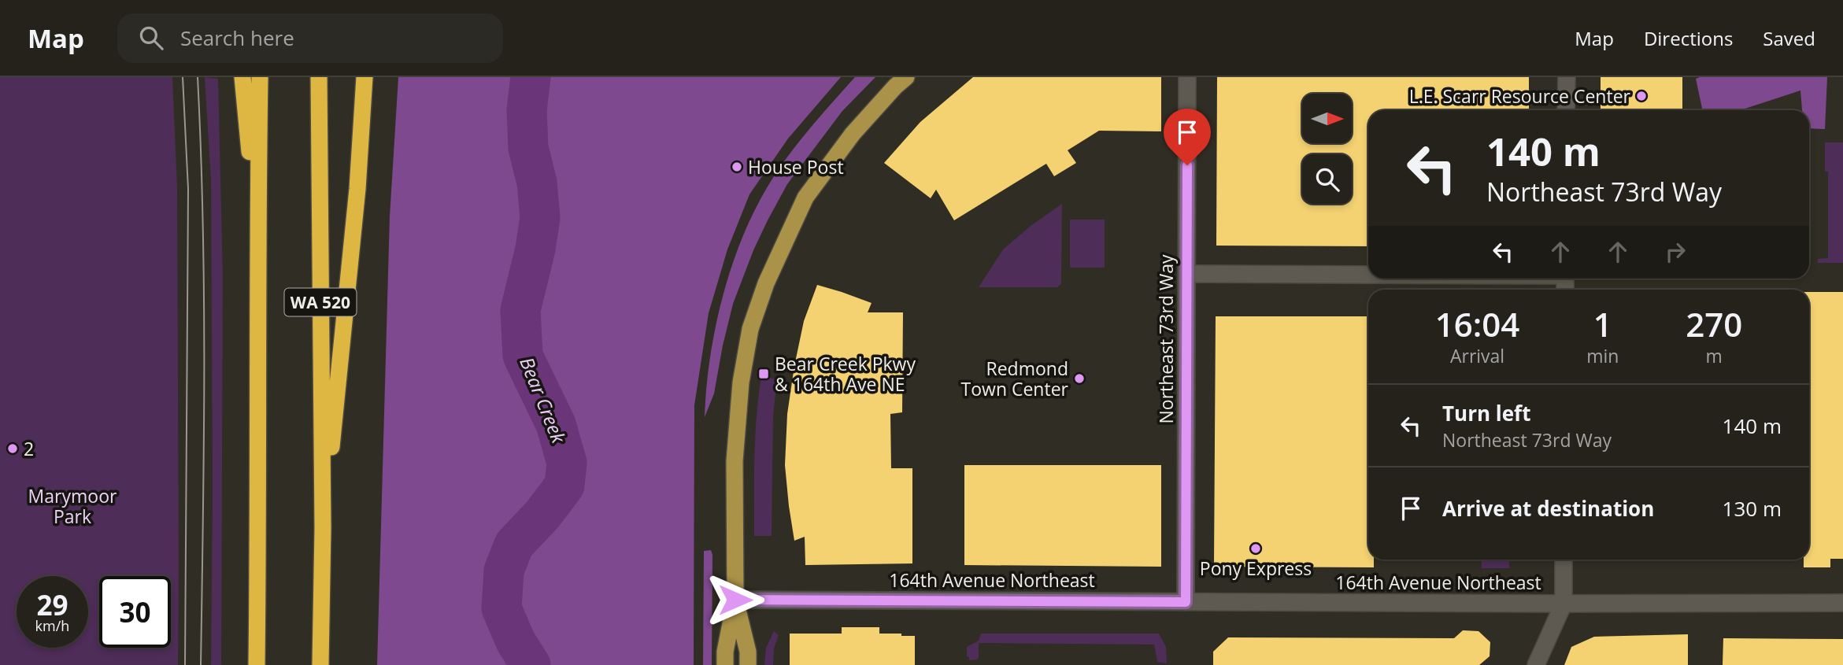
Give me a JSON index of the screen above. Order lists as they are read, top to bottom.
{
  "streets": {
    "highway": ["WA 520"],
    "street": ["Northeast 73rd Way", "164th Avenue Northeast"]
  },
  "crossings": [
    ["Northeast 73rd Way", "164th Avenue Northeast"]
  ],
  "water": ["Bear Creek"],
  "parks": ["Marymoor Park"],
  "places": {
    "other": [
      "L.E. Scarr Resource Center",
      "House Post",
      "Redmond Town Center",
      "2",
      "Pony Express"
    ],
    "transit": ["Bear Creek Pkwy & 164th Ave NE"]
  },
  "north": "right",
  "page": {
    "header": "Map",
    "search": "Search here",
    "nav": ["Map", "Directions", "Saved"],
    "turn": ["140 m", "Northeast 73rd Way"],
    "eta": [
      "16:04",
      "Arrival",
      "1",
      "min",
      "270",
      "m"
    ],
    "list": [
      {
        "name": "Turn left",
        "note": "Northeast 73rd Way",
        "value": "140 m"
      },
      {
        "name": "Arrive at destination",
        "value": "130 m"
      }
    ],
    "speed": "29 km/h",
    "limit": "30"
  }
}
